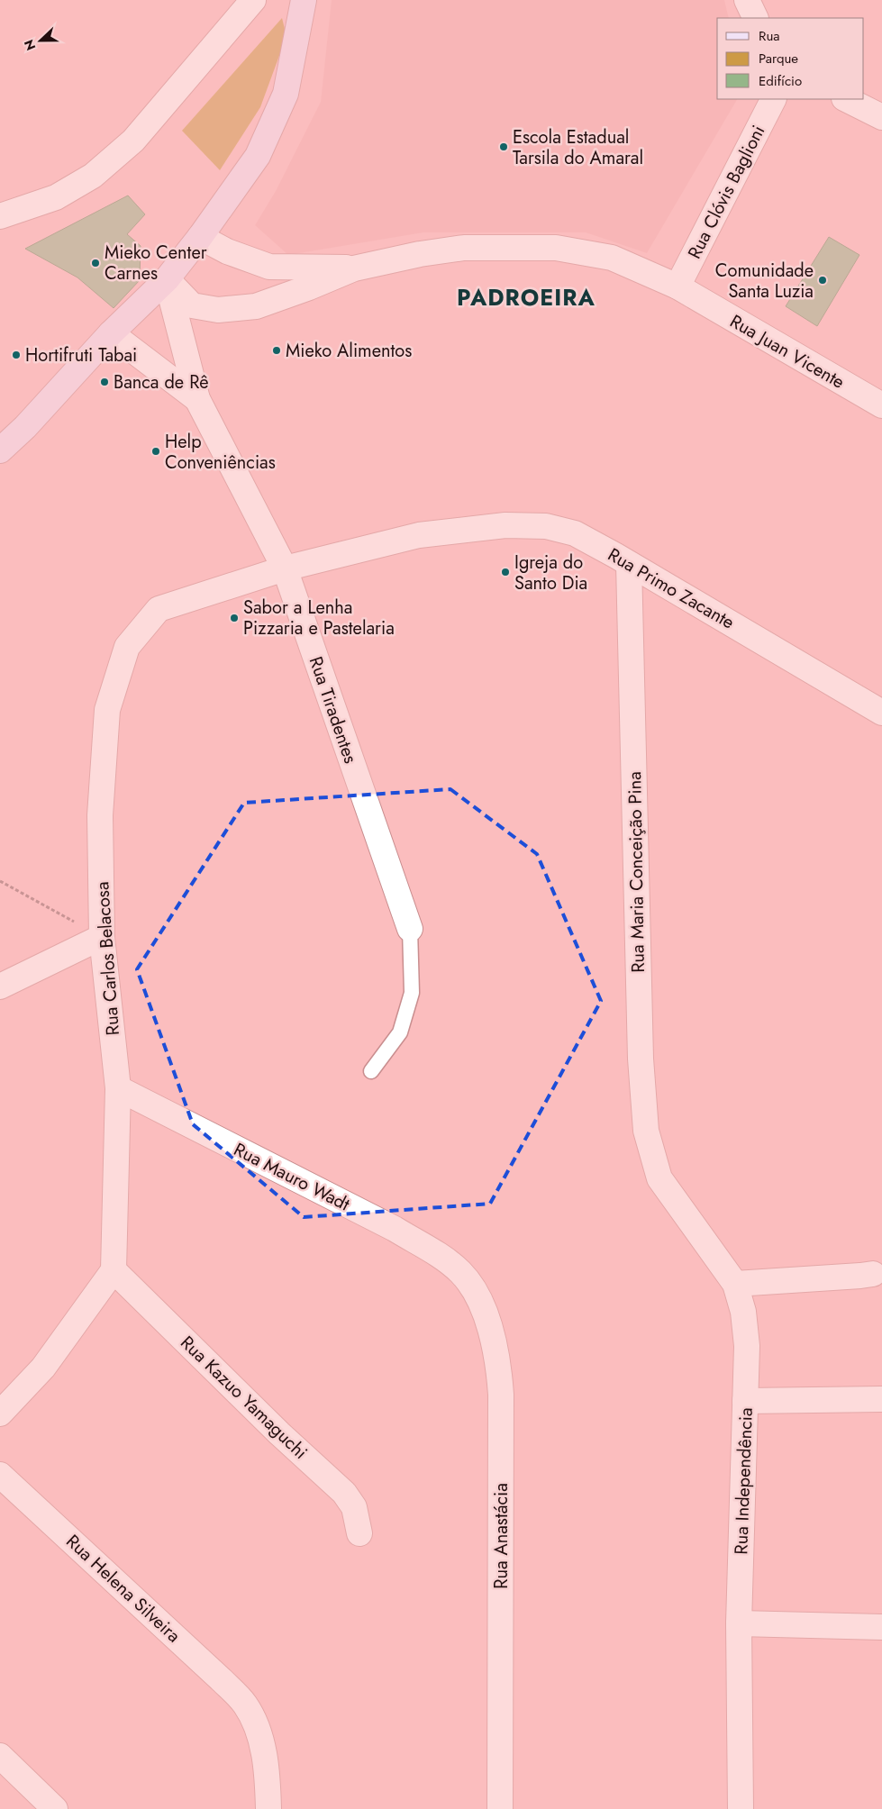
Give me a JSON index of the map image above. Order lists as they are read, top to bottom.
{
  "streets": {
    "street": [
      "Rua Clóvis Baglioni",
      "Rua Juan Vicente",
      "Rua Primo Zacante",
      "Rua Tiradentes",
      "Rua Maria Conceição Pina",
      "Rua Carlos Belacosa",
      "Rua Mauro Wadt",
      "Rua Kazuo Yamaguchi",
      "Rua Independência",
      "Rua Anastácia",
      "Rua Helena Silveira"
    ]
  },
  "crossings": [
    ["Rua Clóvis Baglioni", "Rua Juan Vicente"],
    ["Rua Juan Vicente", "Rua Tiradentes"],
    ["Rua Primo Zacante", "Rua Tiradentes"],
    ["Rua Primo Zacante", "Rua Maria Conceição Pina"],
    ["Rua Primo Zacante", "Rua Carlos Belacosa"],
    ["Rua Tiradentes", "Rua Carlos Belacosa"],
    ["Rua Maria Conceição Pina", "Rua Independência"],
    ["Rua Carlos Belacosa", "Rua Mauro Wadt"],
    ["Rua Carlos Belacosa", "Rua Kazuo Yamaguchi"],
    ["Rua Mauro Wadt", "Rua Anastácia"]
  ],
  "districts": ["PADROEIRA"],
  "places": [
    "Escola Estadual Tarsila do Amaral",
    "Mieko Center Carnes",
    "Comunidade Santa Luzia",
    "Mieko Alimentos",
    "Hortifruti Tabai",
    "Banca de Rê",
    "Help Conveniências",
    "Igreja do Santo Dia",
    "Sabor a Lenha Pizzaria e Pastelaria"
  ],
  "legend": ["Rua", "Parque", "Edifício"],
  "north": "left"
}
